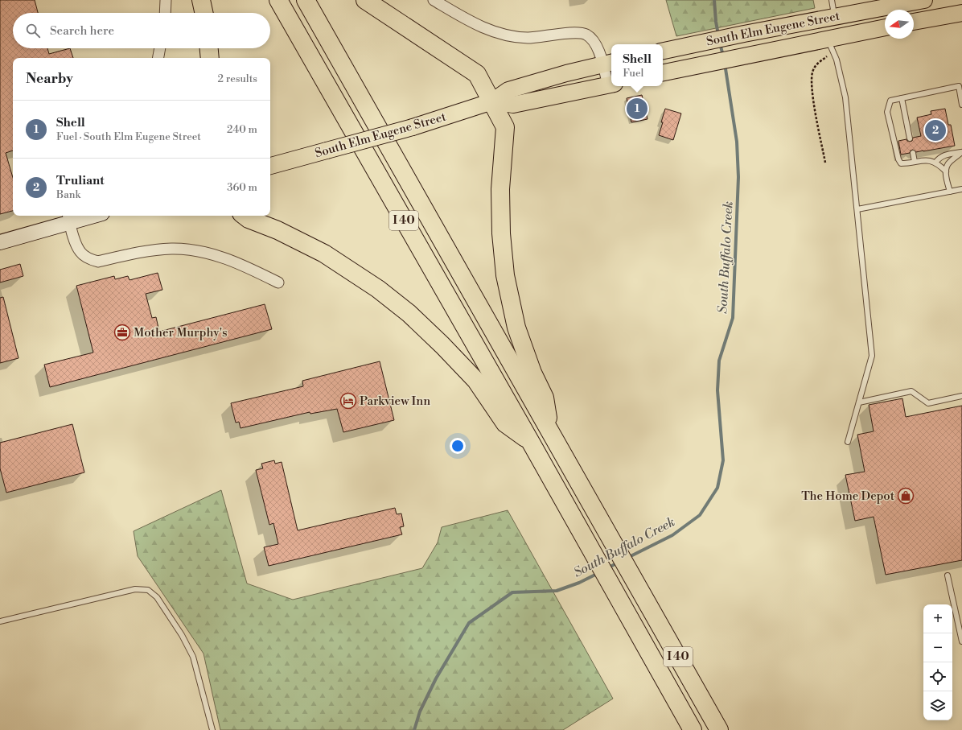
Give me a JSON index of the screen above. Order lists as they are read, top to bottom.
{
  "streets": {
    "highway": ["I 40"],
    "main road": ["South Elm Eugene Street"]
  },
  "water": ["South Buffalo Creek"],
  "places": {
    "office": ["Mother Murphy's"],
    "hotel": ["Parkview Inn"],
    "shop": ["The Home Depot"]
  },
  "north": "left",
  "page": {
    "search": "Search here",
    "popup": ["Shell", "Fuel"],
    "heading": ["Nearby", "2 results"],
    "pins": ["1", "2"],
    "list": [
      {
        "mark": "1",
        "name": "Shell",
        "note": "Fuel · South Elm Eugene Street",
        "value": "240 m"
      },
      {
        "mark": "2",
        "name": "Truliant",
        "note": "Bank",
        "value": "360 m"
      }
    ],
    "map_buttons": ["+", "−"]
  }
}
